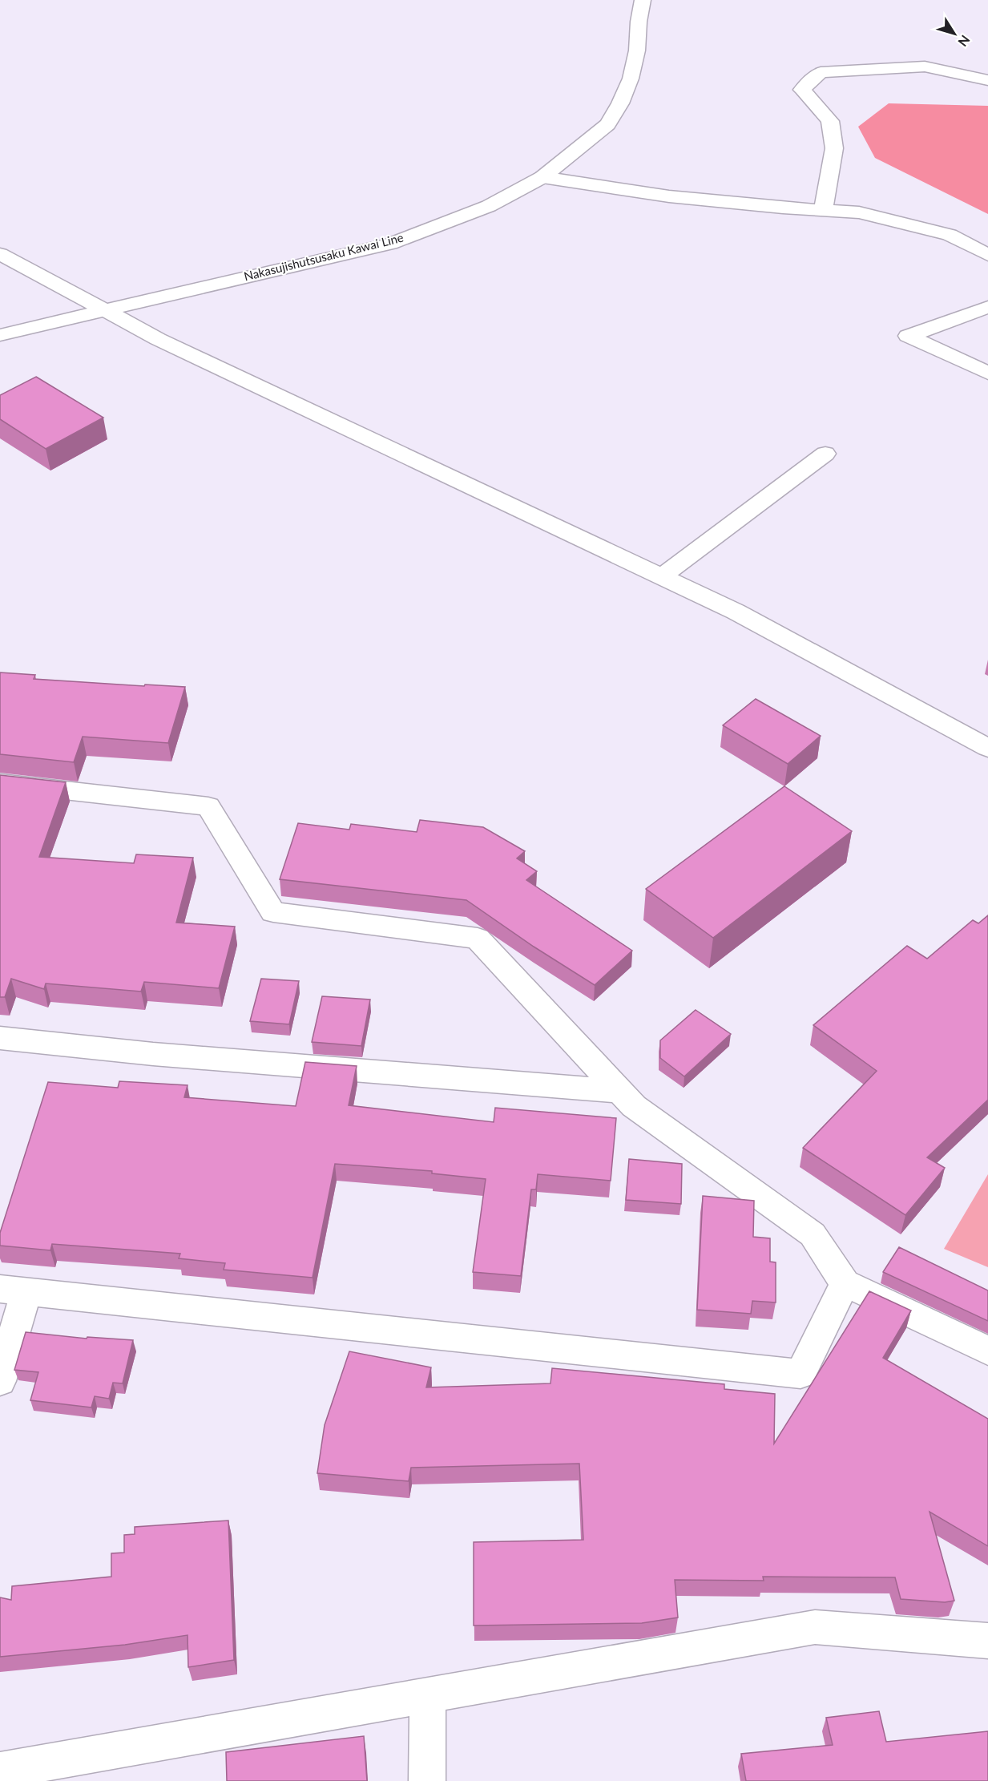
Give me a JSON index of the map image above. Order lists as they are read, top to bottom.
{
  "streets": {
    "street": ["Nakasujishutsusaku Kawai Line"]
  },
  "north": "bottom right"
}
